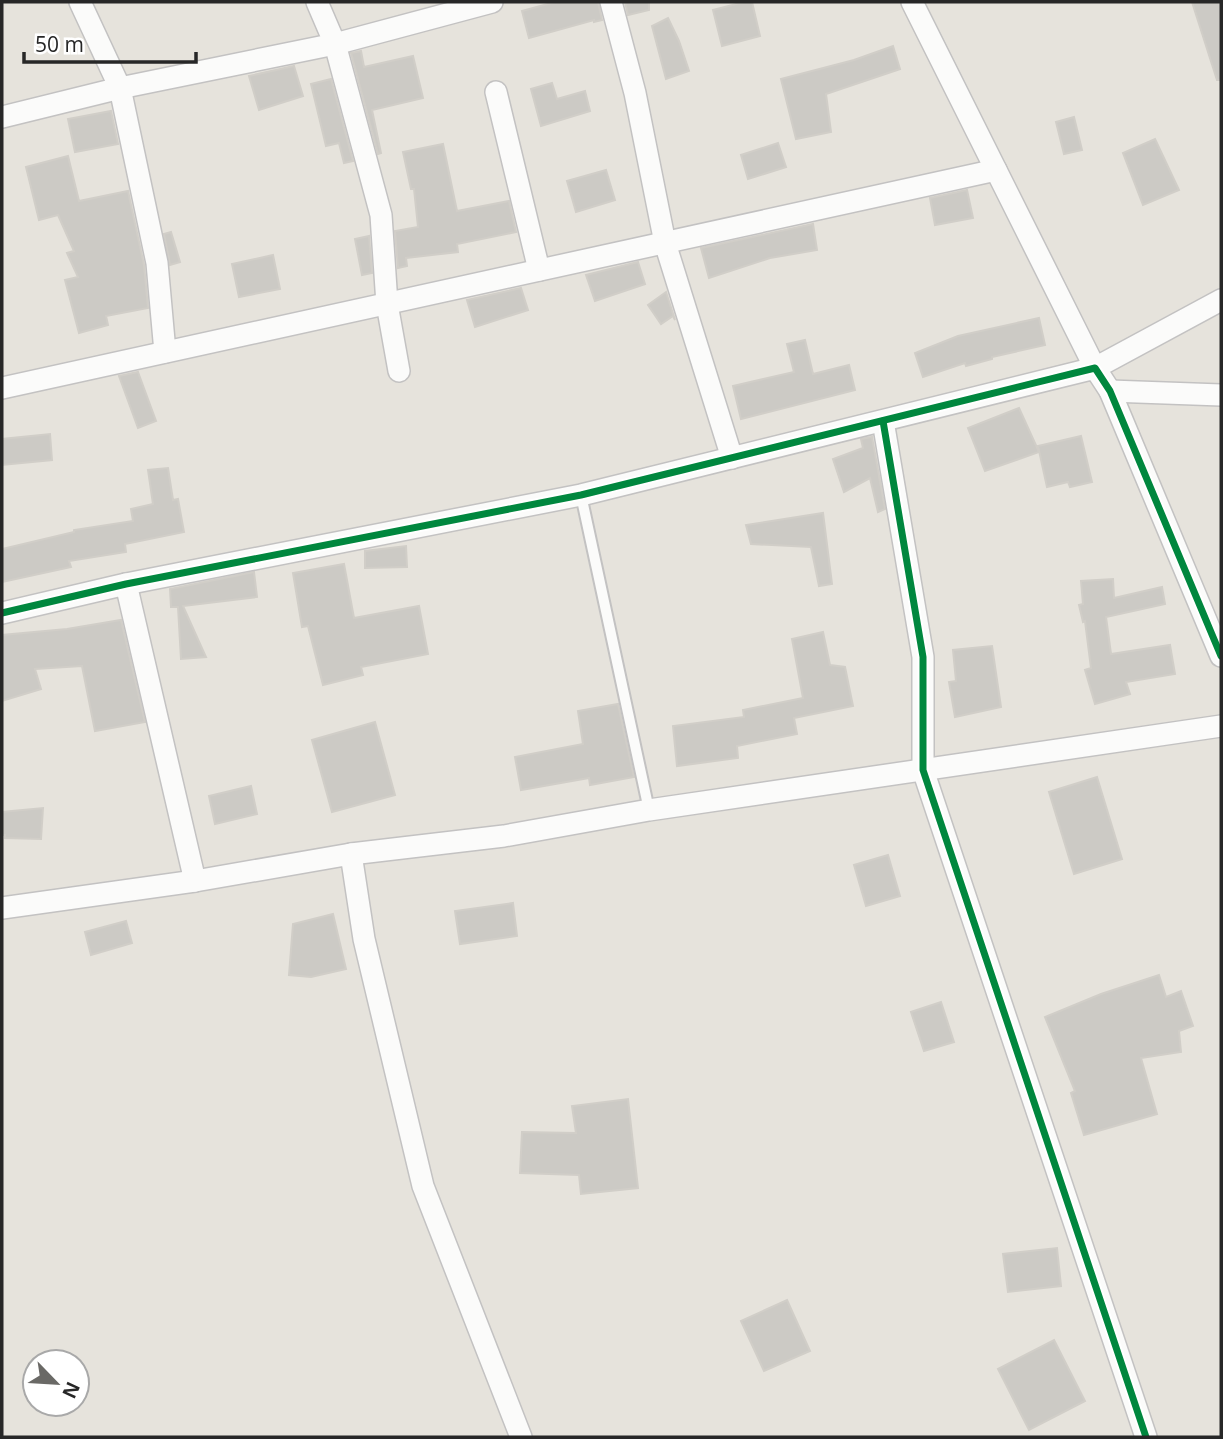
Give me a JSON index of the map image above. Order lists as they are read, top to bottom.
{
  "scale_bar": "50 m",
  "north": "bottom right"
}
